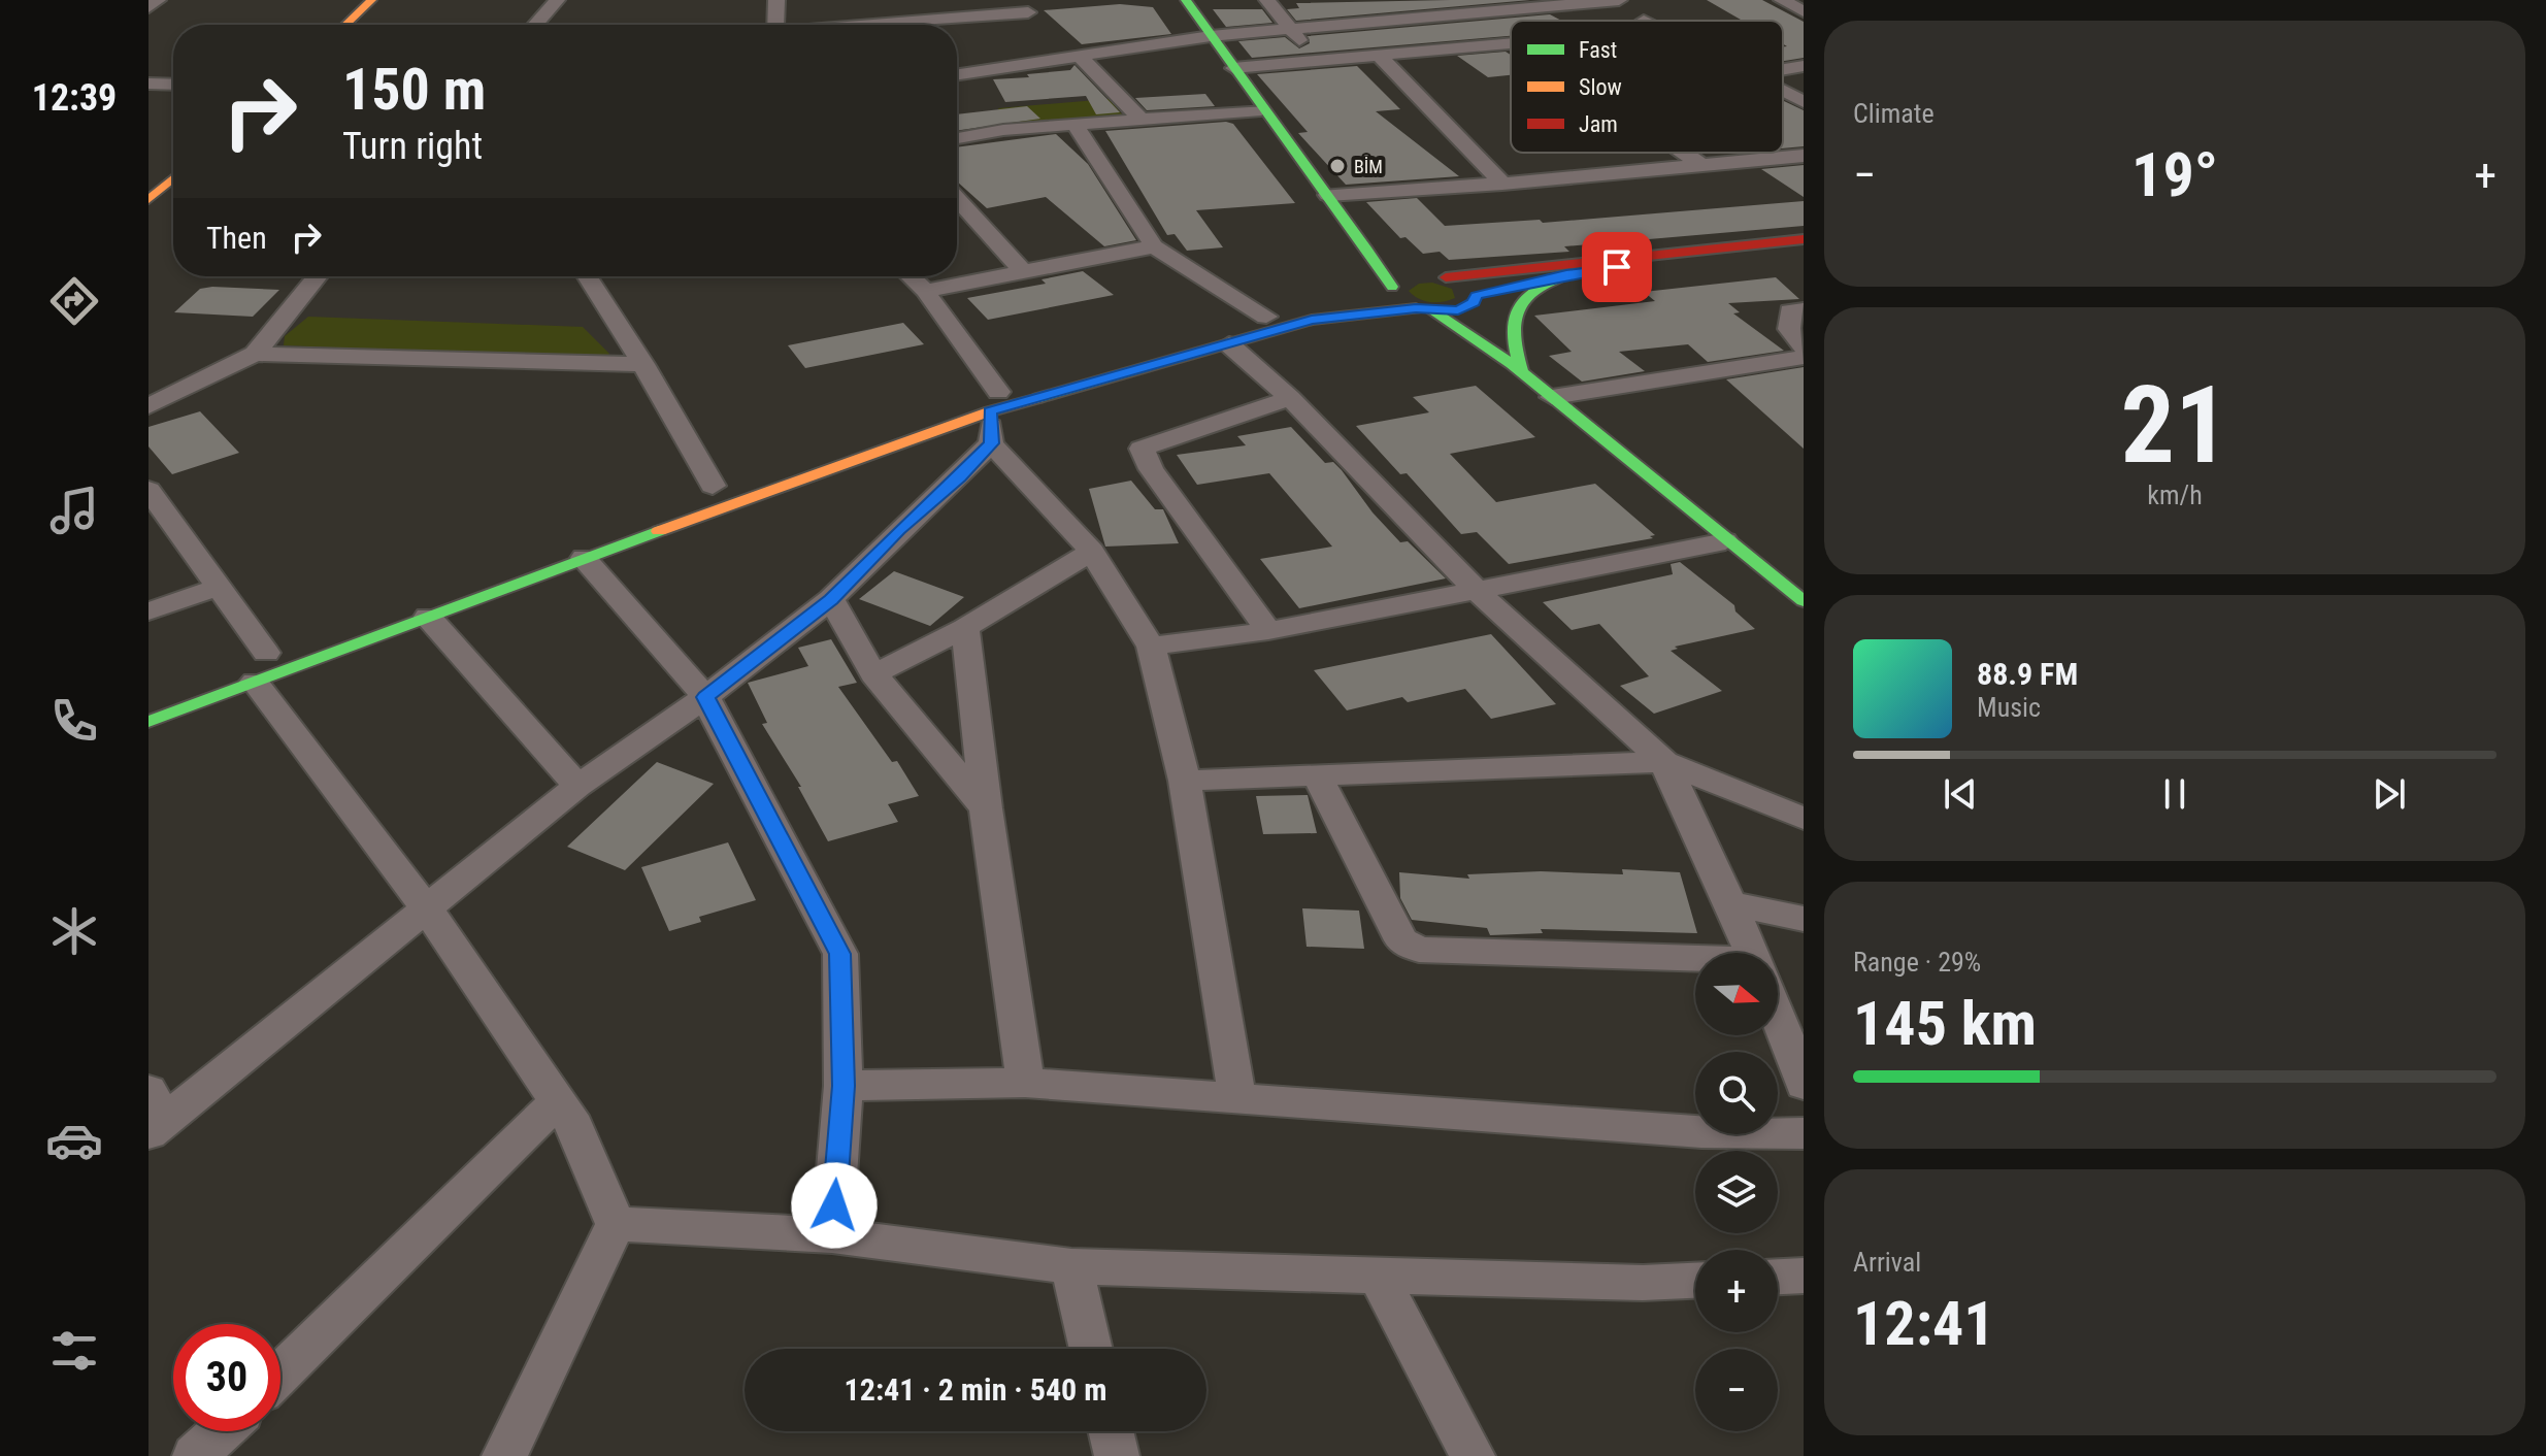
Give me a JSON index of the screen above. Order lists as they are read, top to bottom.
{
  "places": ["BİM"],
  "legend": ["Fast", "Slow", "Jam"],
  "north": "right",
  "page": {
    "tabs": "12:39",
    "tile": [
      "Climate",
      ["21", "km/h"],
      ["Range · 29%", "145 km"],
      ["Arrival", "12:41"]
    ],
    "turn": ["150 m", "Turn right"],
    "heat": ["−", "19°", "+"],
    "then": "Then",
    "song": ["88.9 FM", "Music"],
    "map_buttons": ["+", "−"],
    "limit": "30",
    "trip": "12:41 · 2 min · 540 m"
  }
}
